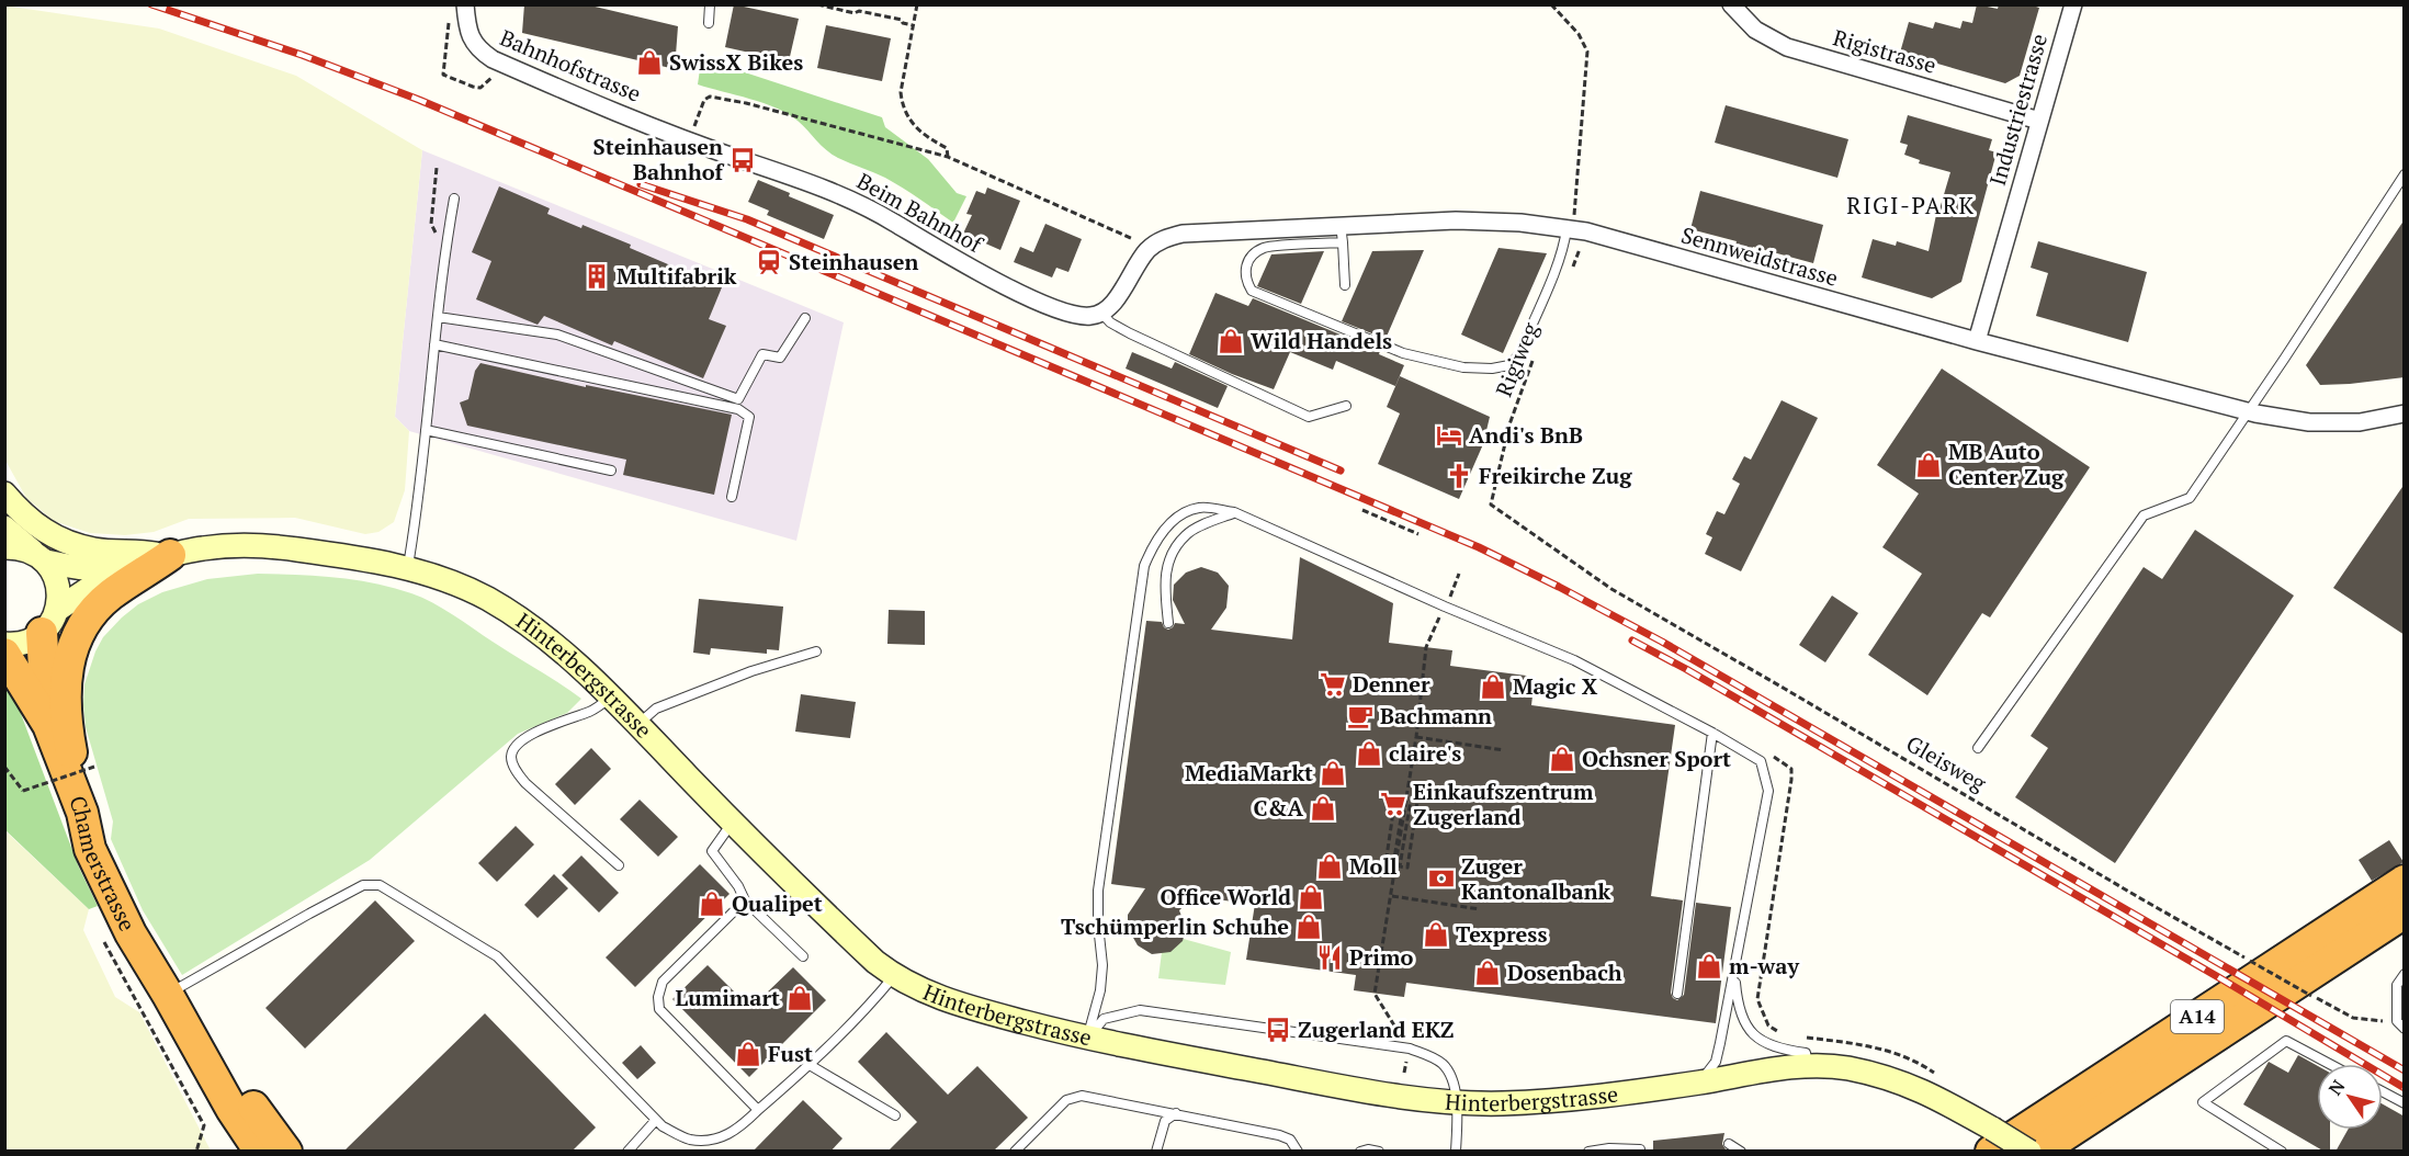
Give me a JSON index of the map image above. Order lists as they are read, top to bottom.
{
  "streets": {
    "highway": ["Chamerstrasse", "A14"],
    "street": [
      "Rigistrasse",
      "Bahnhofstrasse",
      "Industriestrasse",
      "Beim Bahnhof",
      "Sennweidstrasse",
      "Hinterbergstrasse"
    ],
    "path": ["Rigiweg", "Gleisweg"]
  },
  "crossings": [
    ["Rigistrasse", "Industriestrasse"],
    ["Bahnhofstrasse", "Beim Bahnhof"],
    ["Industriestrasse", "Sennweidstrasse"],
    ["Beim Bahnhof", "Sennweidstrasse"],
    ["Rigiweg", "Gleisweg"],
    ["Hinterbergstrasse", "Chamerstrasse"],
    ["Hinterbergstrasse", "A14"]
  ],
  "districts": ["RIGI-PARK"],
  "places": {
    "shop": [
      "SwissX Bikes",
      "Wild Handels",
      "MB Auto Center Zug",
      "Magic X",
      "claire's",
      "Ochsner Sport",
      "MediaMarkt",
      "C&A",
      "Moll",
      "Office World",
      "Qualipet",
      "Tschümperlin Schuhe",
      "Texpress",
      "m-way",
      "Dosenbach",
      "Lumimart",
      "Fust"
    ],
    "bus stop": ["Steinhausen Bahnhof", "Zugerland EKZ"],
    "station": ["Steinhausen"],
    "building": ["Multifabrik"],
    "hotel": ["Andi's BnB"],
    "church": ["Freikirche Zug"],
    "supermarket": ["Denner", "Einkaufszentrum Zugerland"],
    "cafe": ["Bachmann"],
    "bank": ["Zuger Kantonalbank"],
    "restaurant": ["Primo"]
  },
  "north": "top left"
}
